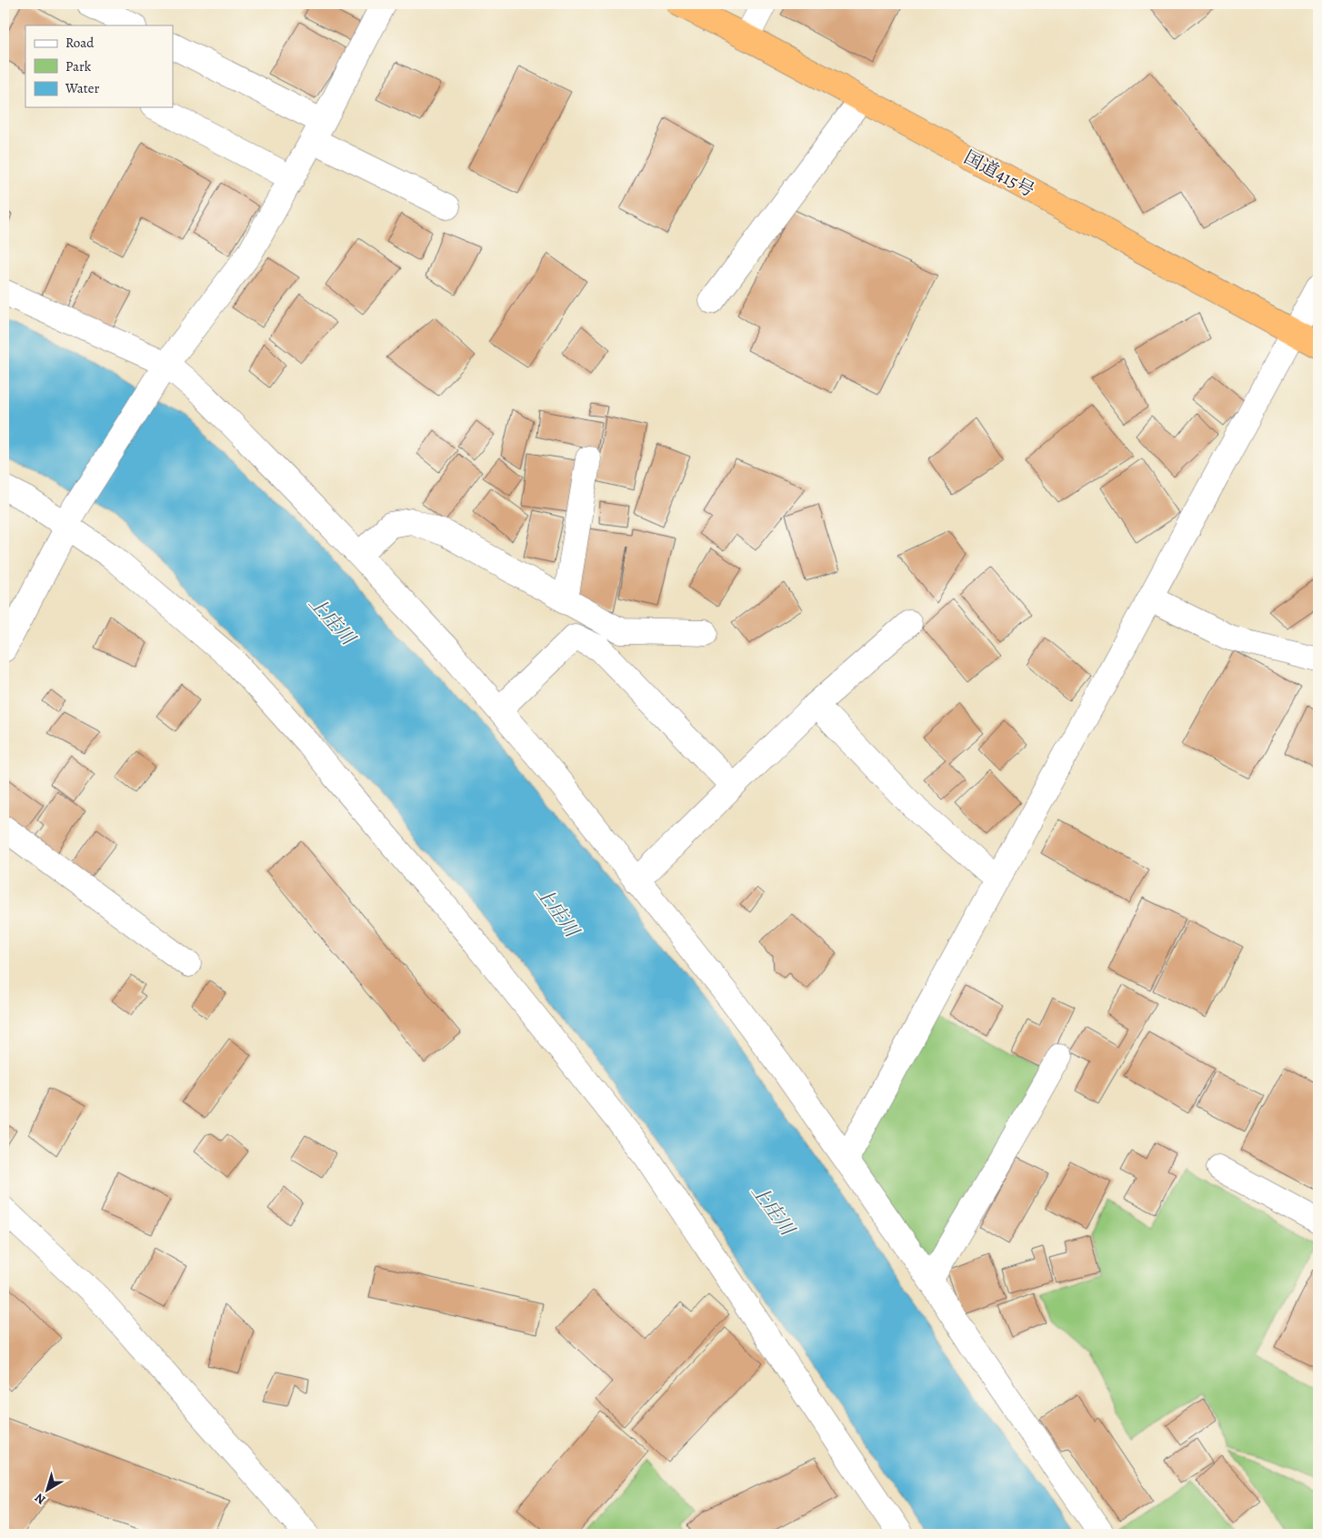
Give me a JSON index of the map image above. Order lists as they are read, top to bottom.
{
  "streets": {
    "highway": ["国道415号"]
  },
  "water": ["上庄川"],
  "legend": ["Road", "Park", "Water"],
  "north": "bottom left"
}
